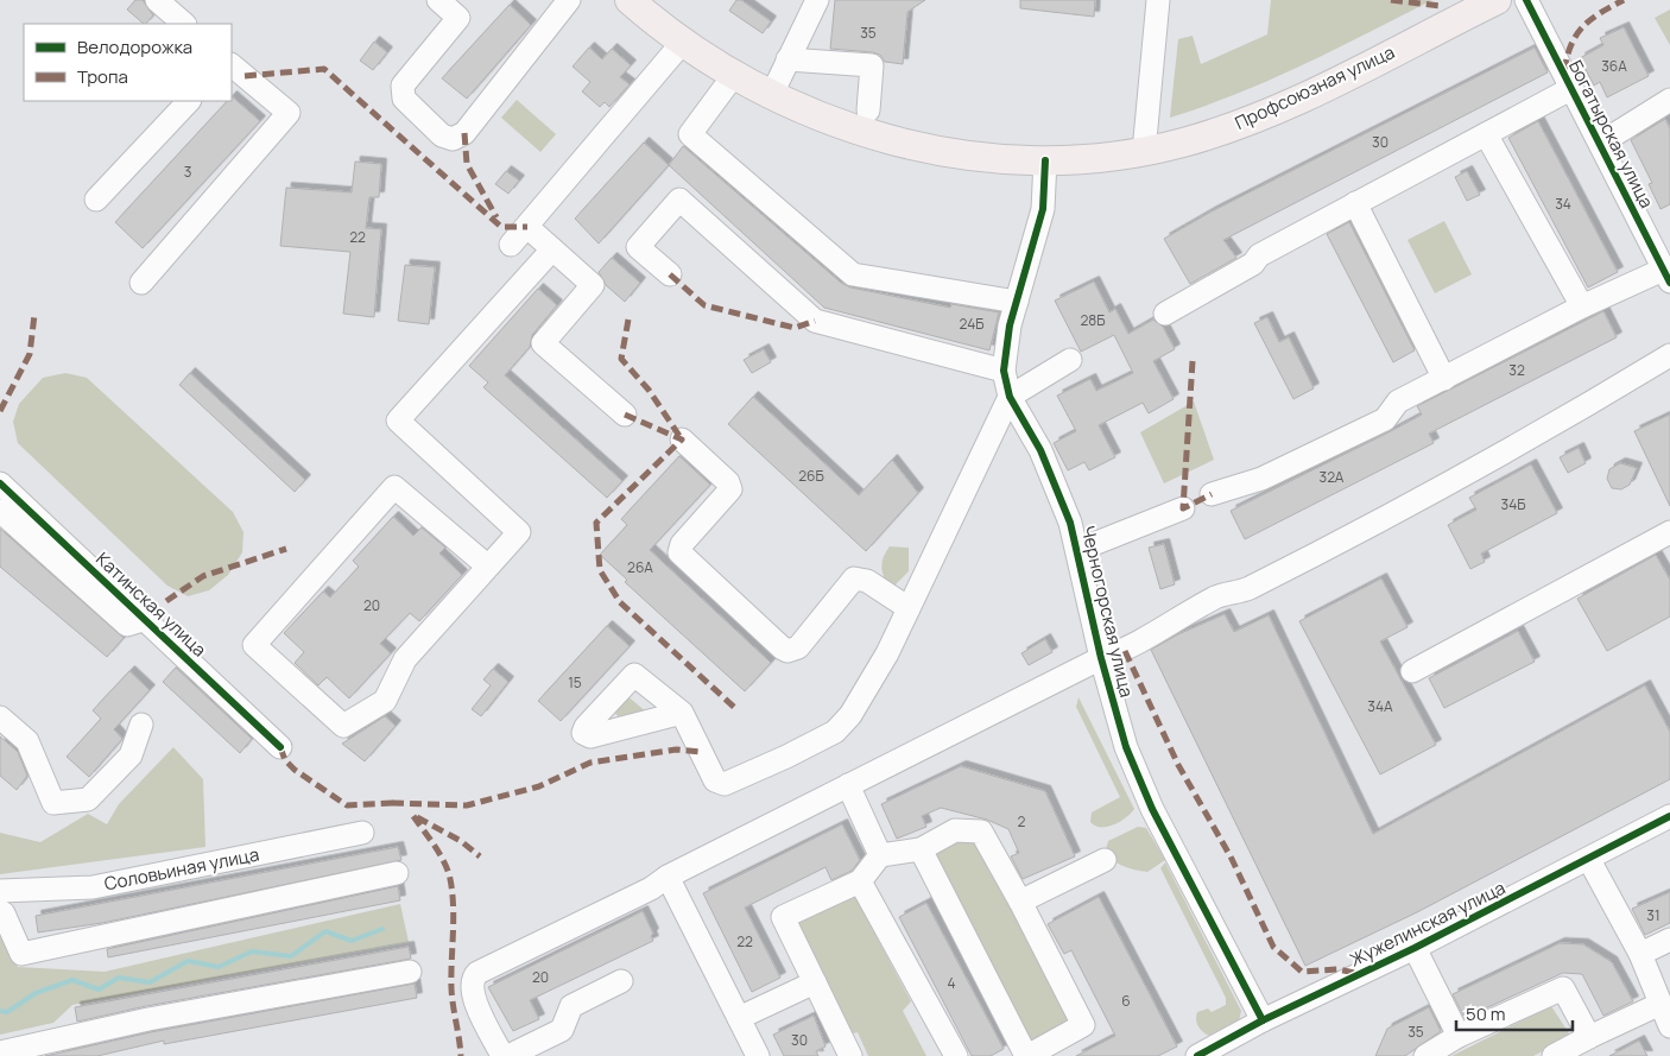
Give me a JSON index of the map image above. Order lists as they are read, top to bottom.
{
  "streets": {
    "main road": ["Профсоюзная улица"],
    "street": [
      "Богатырская улица",
      "Катинская улица",
      "Черногорская улица",
      "Соловьиная улица",
      "Жужелинская улица"
    ]
  },
  "crossings": [
    ["Профсоюзная улица", "Черногорская улица"],
    ["Черногорская улица", "Жужелинская улица"]
  ],
  "house_numbers": [
    "35",
    "36А",
    "30",
    "3",
    "34",
    "22",
    "28Б",
    "24Б",
    "32",
    "26Б",
    "32А",
    "34Б",
    "26А",
    "20",
    "15",
    "34А",
    "2",
    "31",
    "22",
    "20",
    "4",
    "6",
    "35",
    "30"
  ],
  "legend": ["Велодорожка", "Тропа"],
  "scale_bar": "50 m"
}
